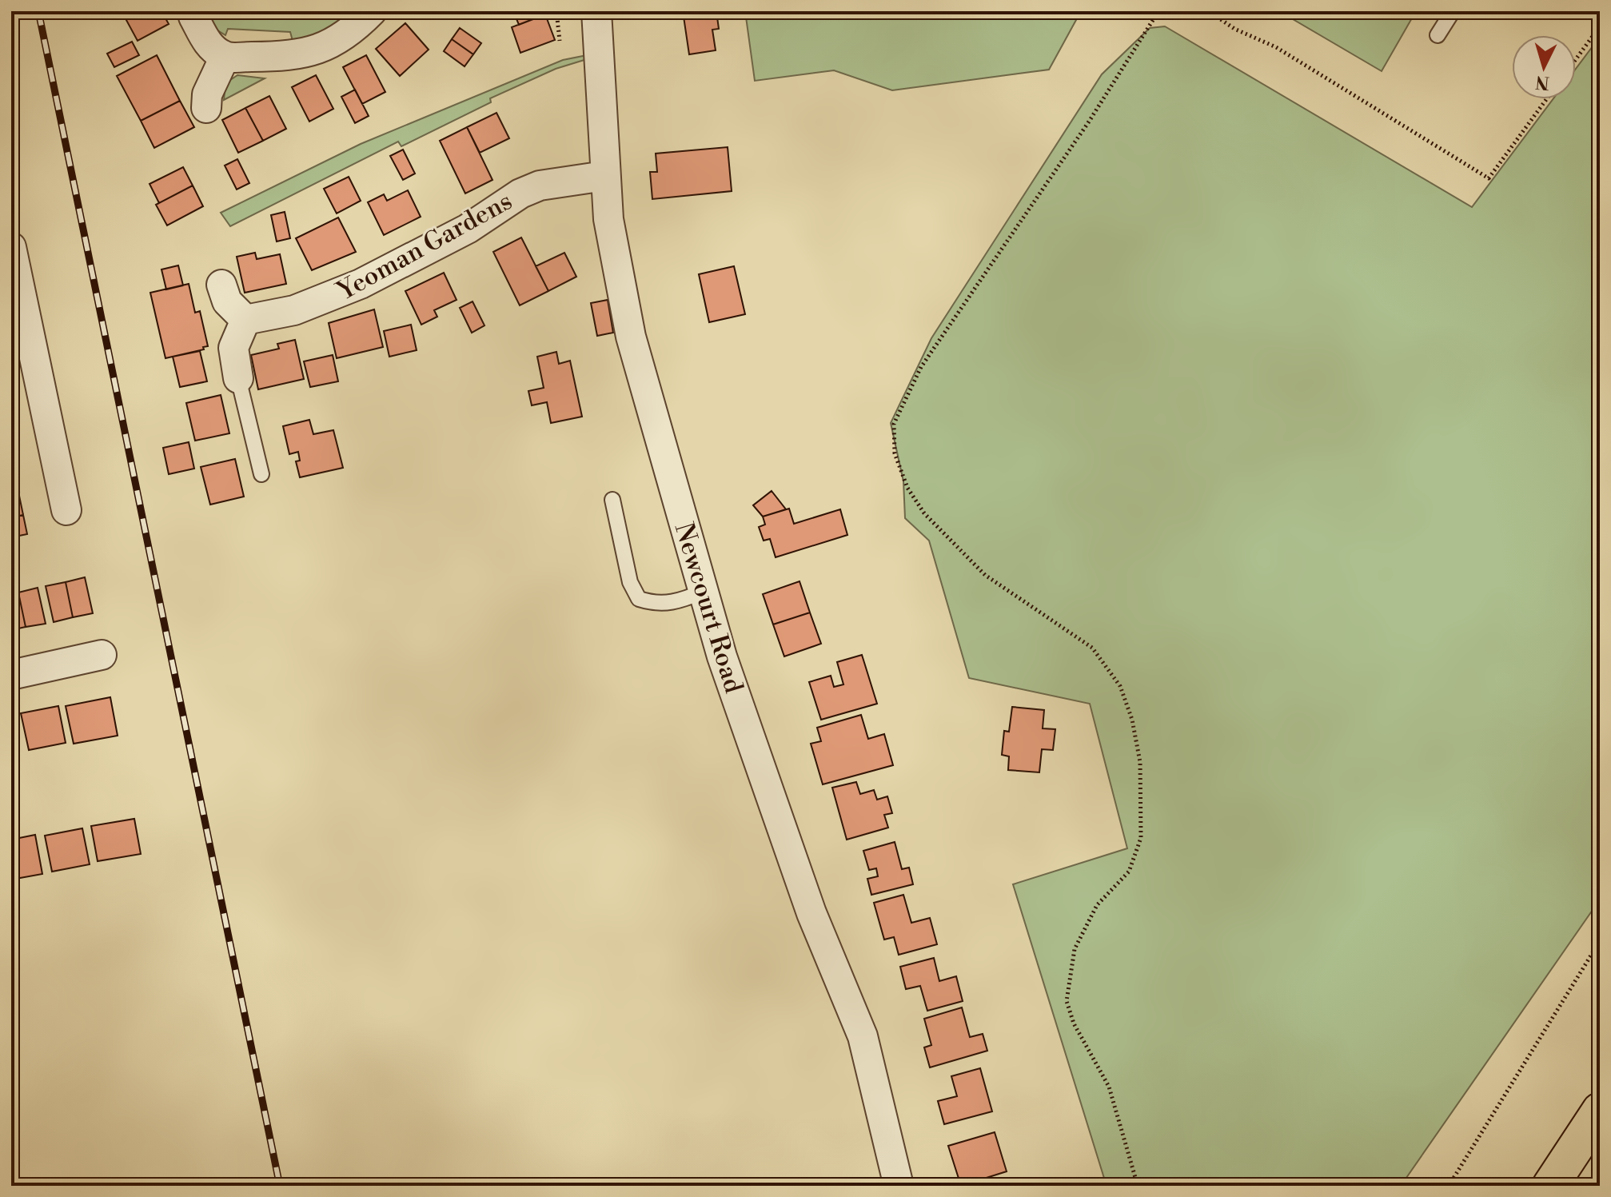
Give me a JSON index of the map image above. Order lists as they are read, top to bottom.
{
  "streets": {
    "street": ["Yeoman Gardens", "Newcourt Road"]
  },
  "crossings": [
    ["Yeoman Gardens", "Newcourt Road"]
  ],
  "north": "bottom"
}
